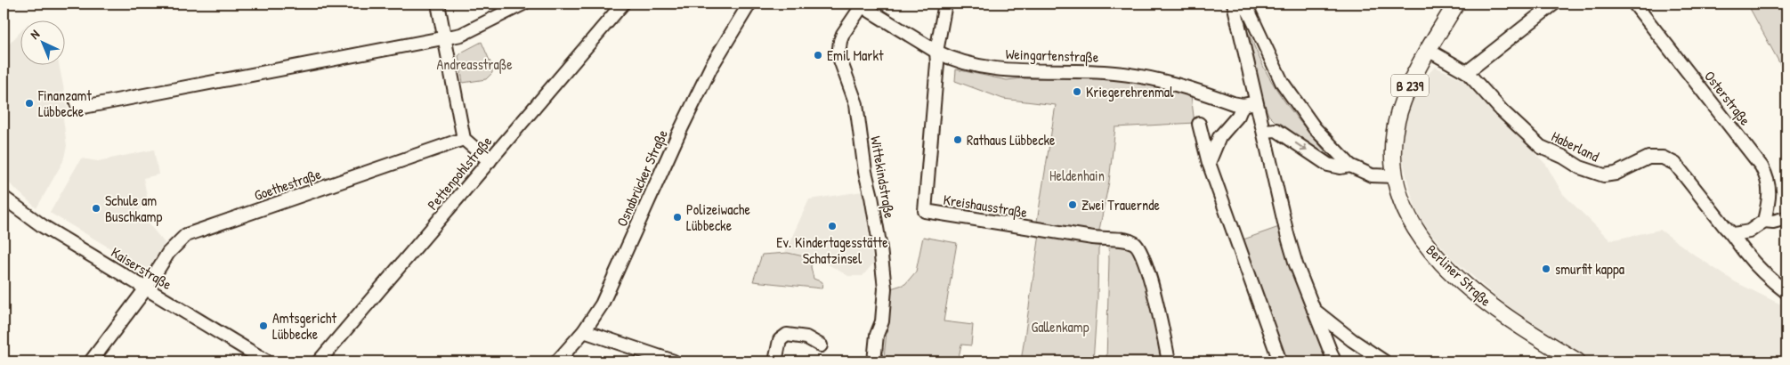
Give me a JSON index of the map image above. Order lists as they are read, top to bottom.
{
  "streets": {
    "main road": ["B 239", "Berliner Straße"],
    "street": [
      "Weingartenstraße",
      "Osterstraße",
      "Haberland",
      "Pettenpohlstraße",
      "Wittekindstraße",
      "Osnabrücker Straße",
      "Goethestraße",
      "Kreishausstraße",
      "Kaiserstraße"
    ]
  },
  "crossings": [
    ["Weingartenstraße", "Wittekindstraße"],
    ["Weingartenstraße", "Kreishausstraße"],
    ["Haberland", "Berliner Straße"],
    ["Goethestraße", "Kaiserstraße"]
  ],
  "parks": ["Andreasstraße", "Heldenhain", "Gallenkamp"],
  "places": [
    "Emil Markt",
    "Kriegerehrenmal",
    "Finanzamt Lübbecke",
    "Rathaus Lübbecke",
    "Zwei Trauernde",
    "Schule am Buschkamp",
    "Polizeiwache Lübbecke",
    "Ev. Kindertagesstätte Schatzinsel",
    "smurfit kappa",
    "Amtsgericht Lübbecke"
  ],
  "north": "top left"
}
